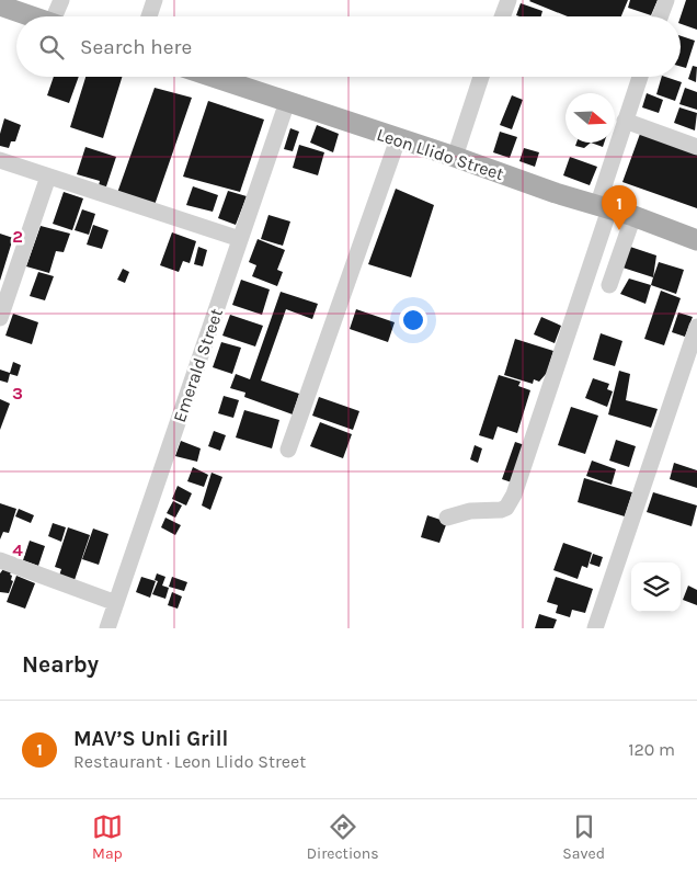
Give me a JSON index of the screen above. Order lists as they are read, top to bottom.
{
  "streets": {
    "main road": ["Leon Llido Street"],
    "street": ["Emerald Street"]
  },
  "crossings": [
    ["Leon Llido Street", "Emerald Street"]
  ],
  "north": "right",
  "page": {
    "search": "Search here",
    "pins": "1",
    "heading": "Nearby",
    "list": [
      {
        "mark": "1",
        "name": "MAV’S Unli Grill",
        "note": "Restaurant · Leon Llido Street",
        "value": "120 m"
      }
    ],
    "nav": ["Map", "Directions", "Saved"]
  },
  "grid": {
    "rows": ["2", "3", "4"]
  }
}
